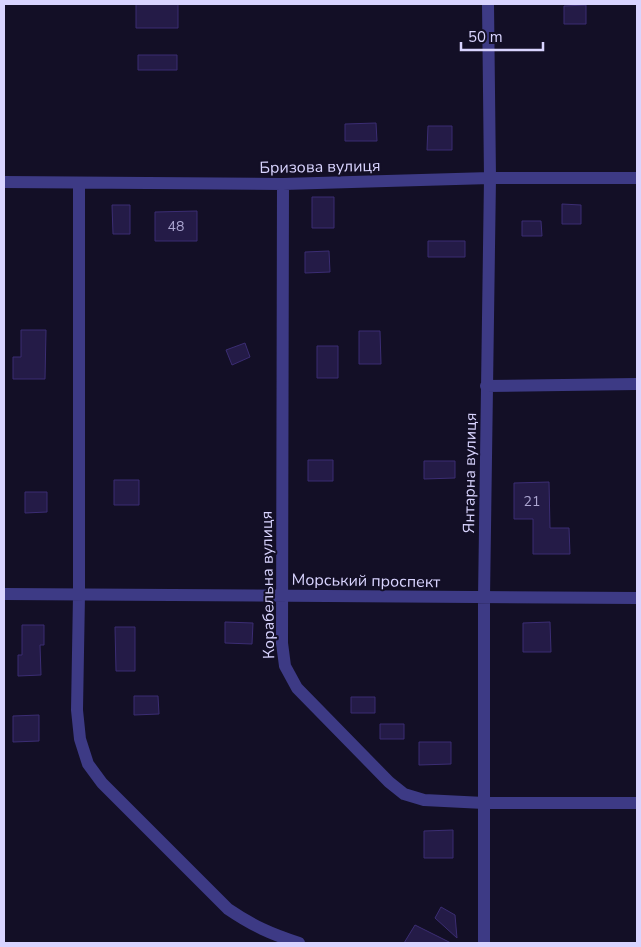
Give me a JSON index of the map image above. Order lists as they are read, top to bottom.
{
  "streets": {
    "street": [
      "Бризова вулиця",
      "Янтарна вулиця",
      "Морський проспект",
      "Корабельна вулиця"
    ]
  },
  "crossings": [
    ["Бризова вулиця", "Янтарна вулиця"],
    ["Бризова вулиця", "Корабельна вулиця"],
    ["Янтарна вулиця", "Морський проспект"],
    ["Янтарна вулиця", "Корабельна вулиця"],
    ["Морський проспект", "Корабельна вулиця"]
  ],
  "house_numbers": ["48", "21"],
  "scale_bar": "50 m"
}
